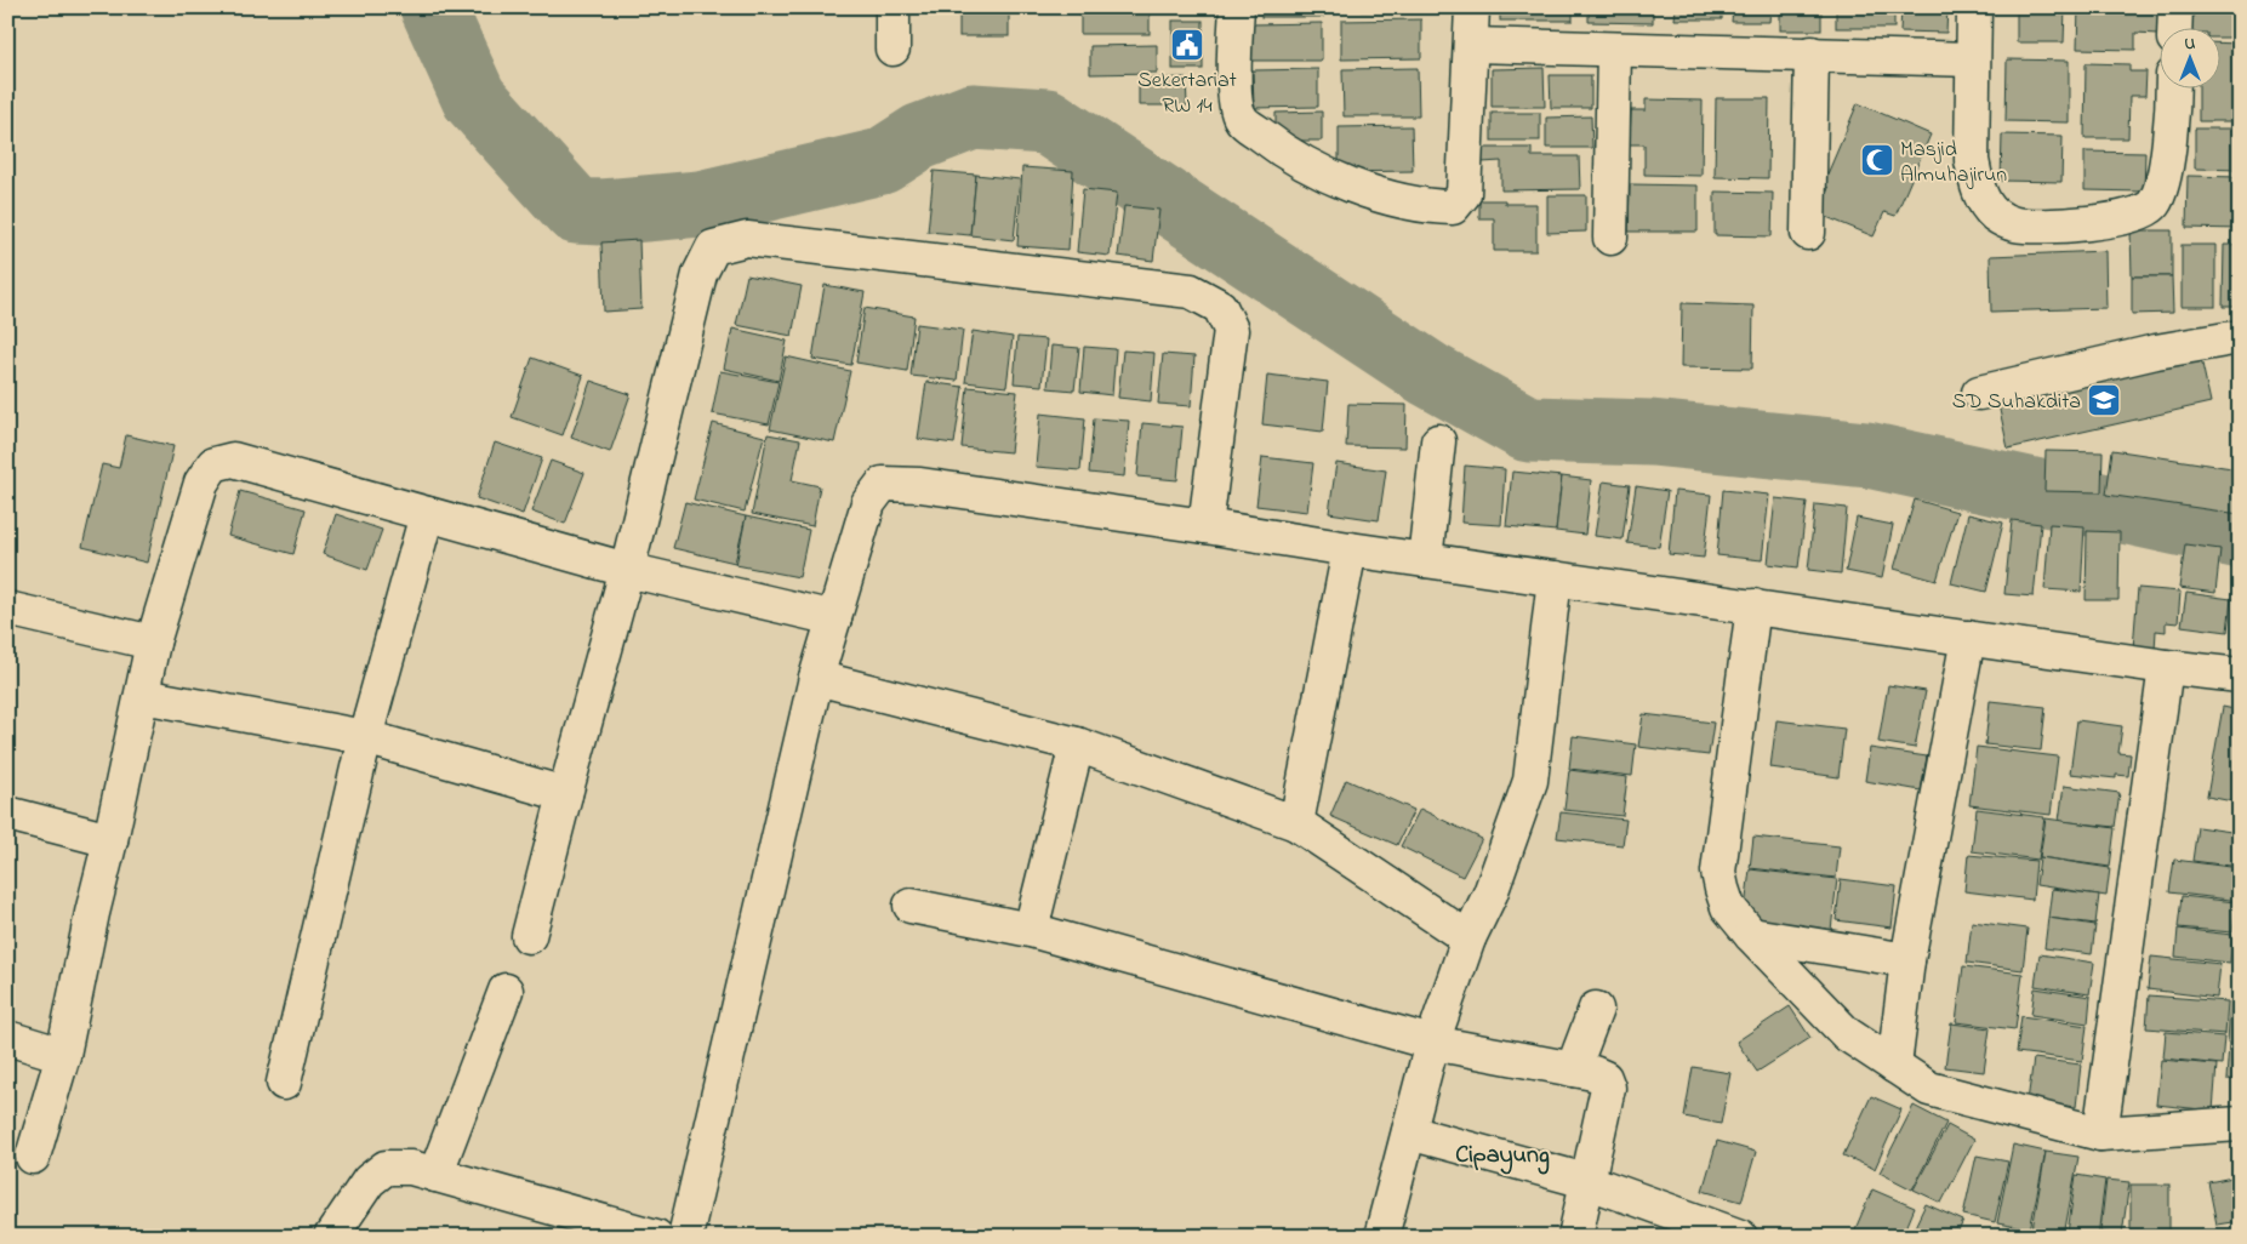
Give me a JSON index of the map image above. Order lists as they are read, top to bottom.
{
  "districts": ["Cipayung"],
  "places": {
    "public building": ["Sekertariat RW 14"],
    "mosque": ["Masjid Almuhajirun"],
    "school or university": ["SD Suhakdita"]
  },
  "north": "top"
}
